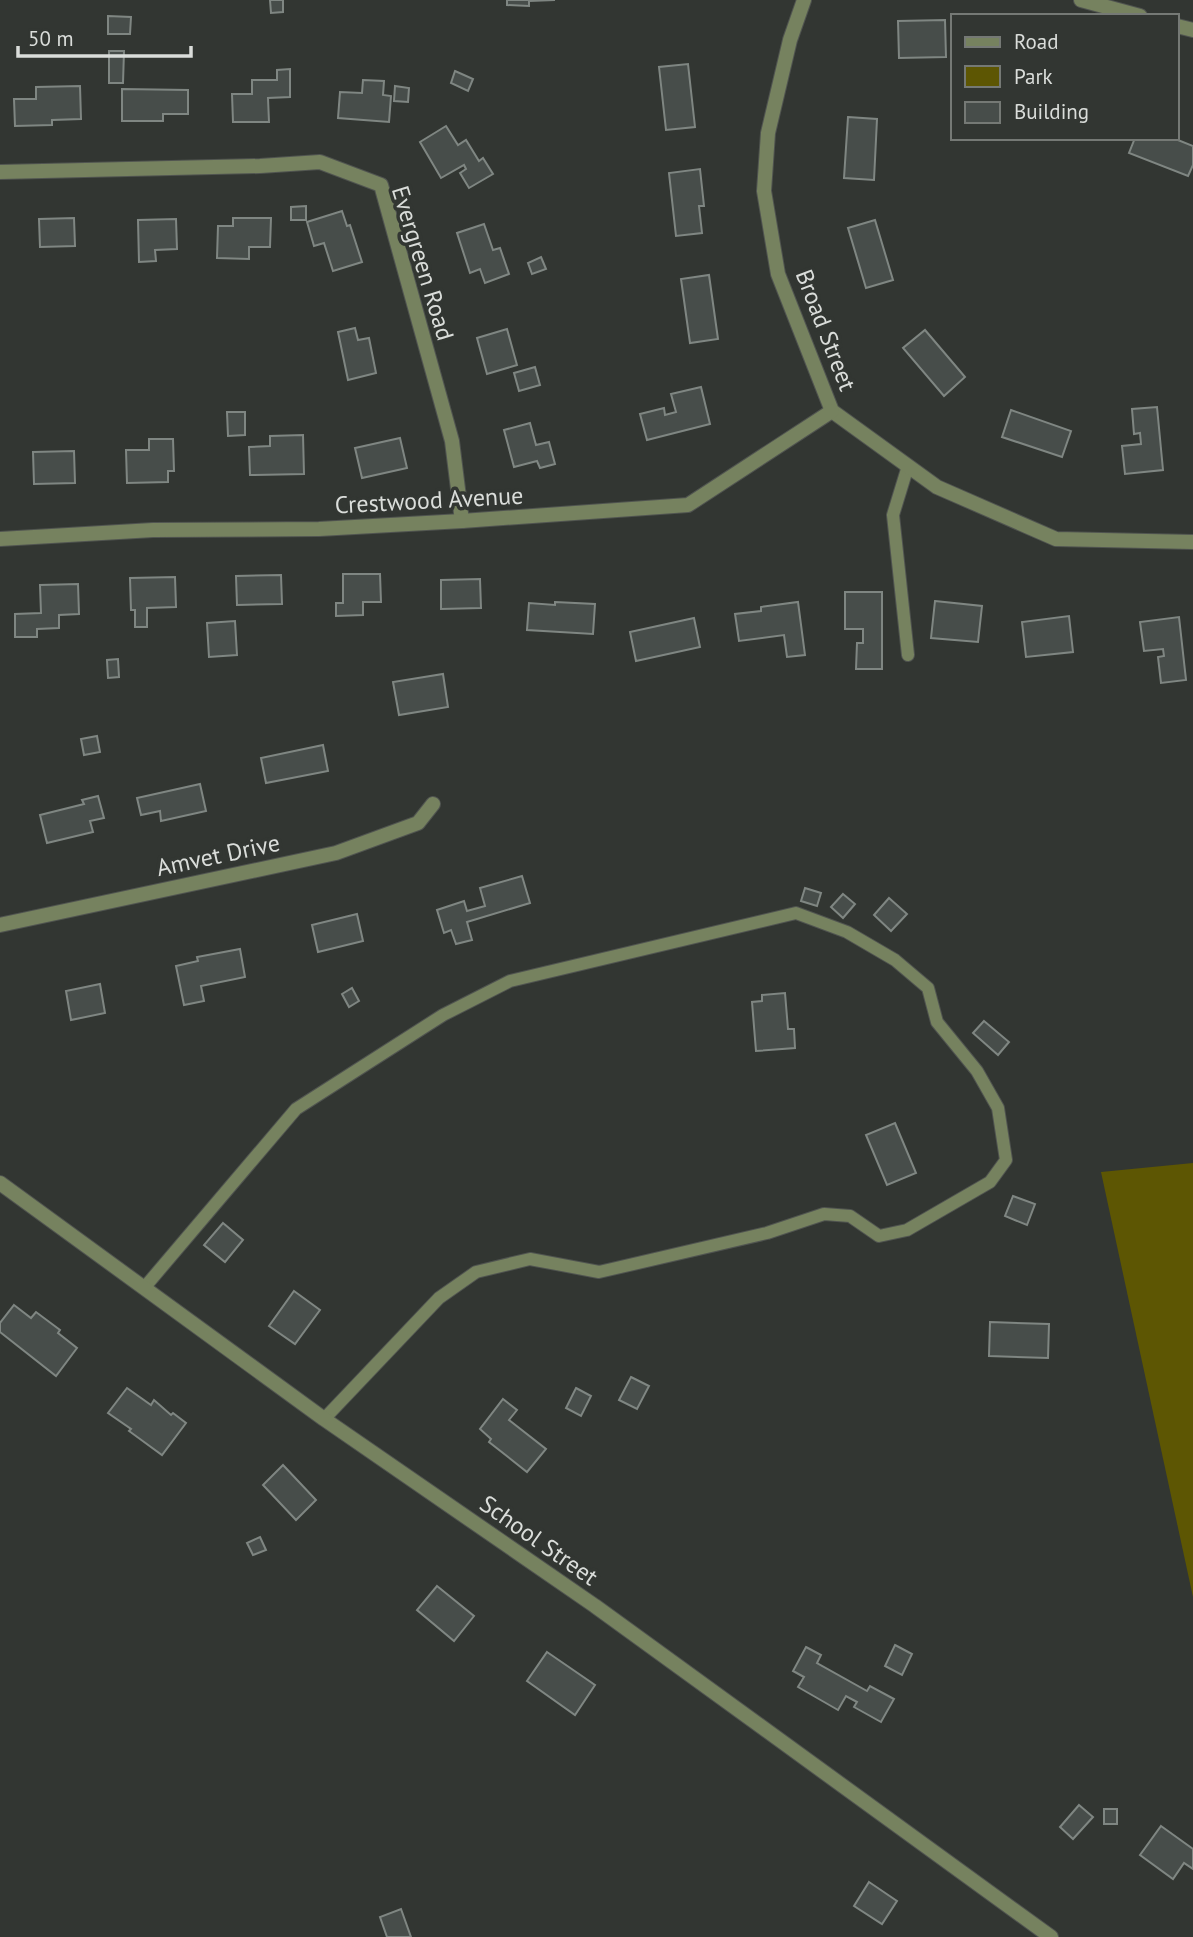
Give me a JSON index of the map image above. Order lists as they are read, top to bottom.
{
  "streets": {
    "street": [
      "Evergreen Road",
      "Broad Street",
      "Crestwood Avenue",
      "Amvet Drive",
      "School Street"
    ]
  },
  "crossings": [
    ["Evergreen Road", "Crestwood Avenue"],
    ["Broad Street", "Crestwood Avenue"]
  ],
  "legend": ["Road", "Park", "Building"],
  "scale_bar": "50 m"
}
